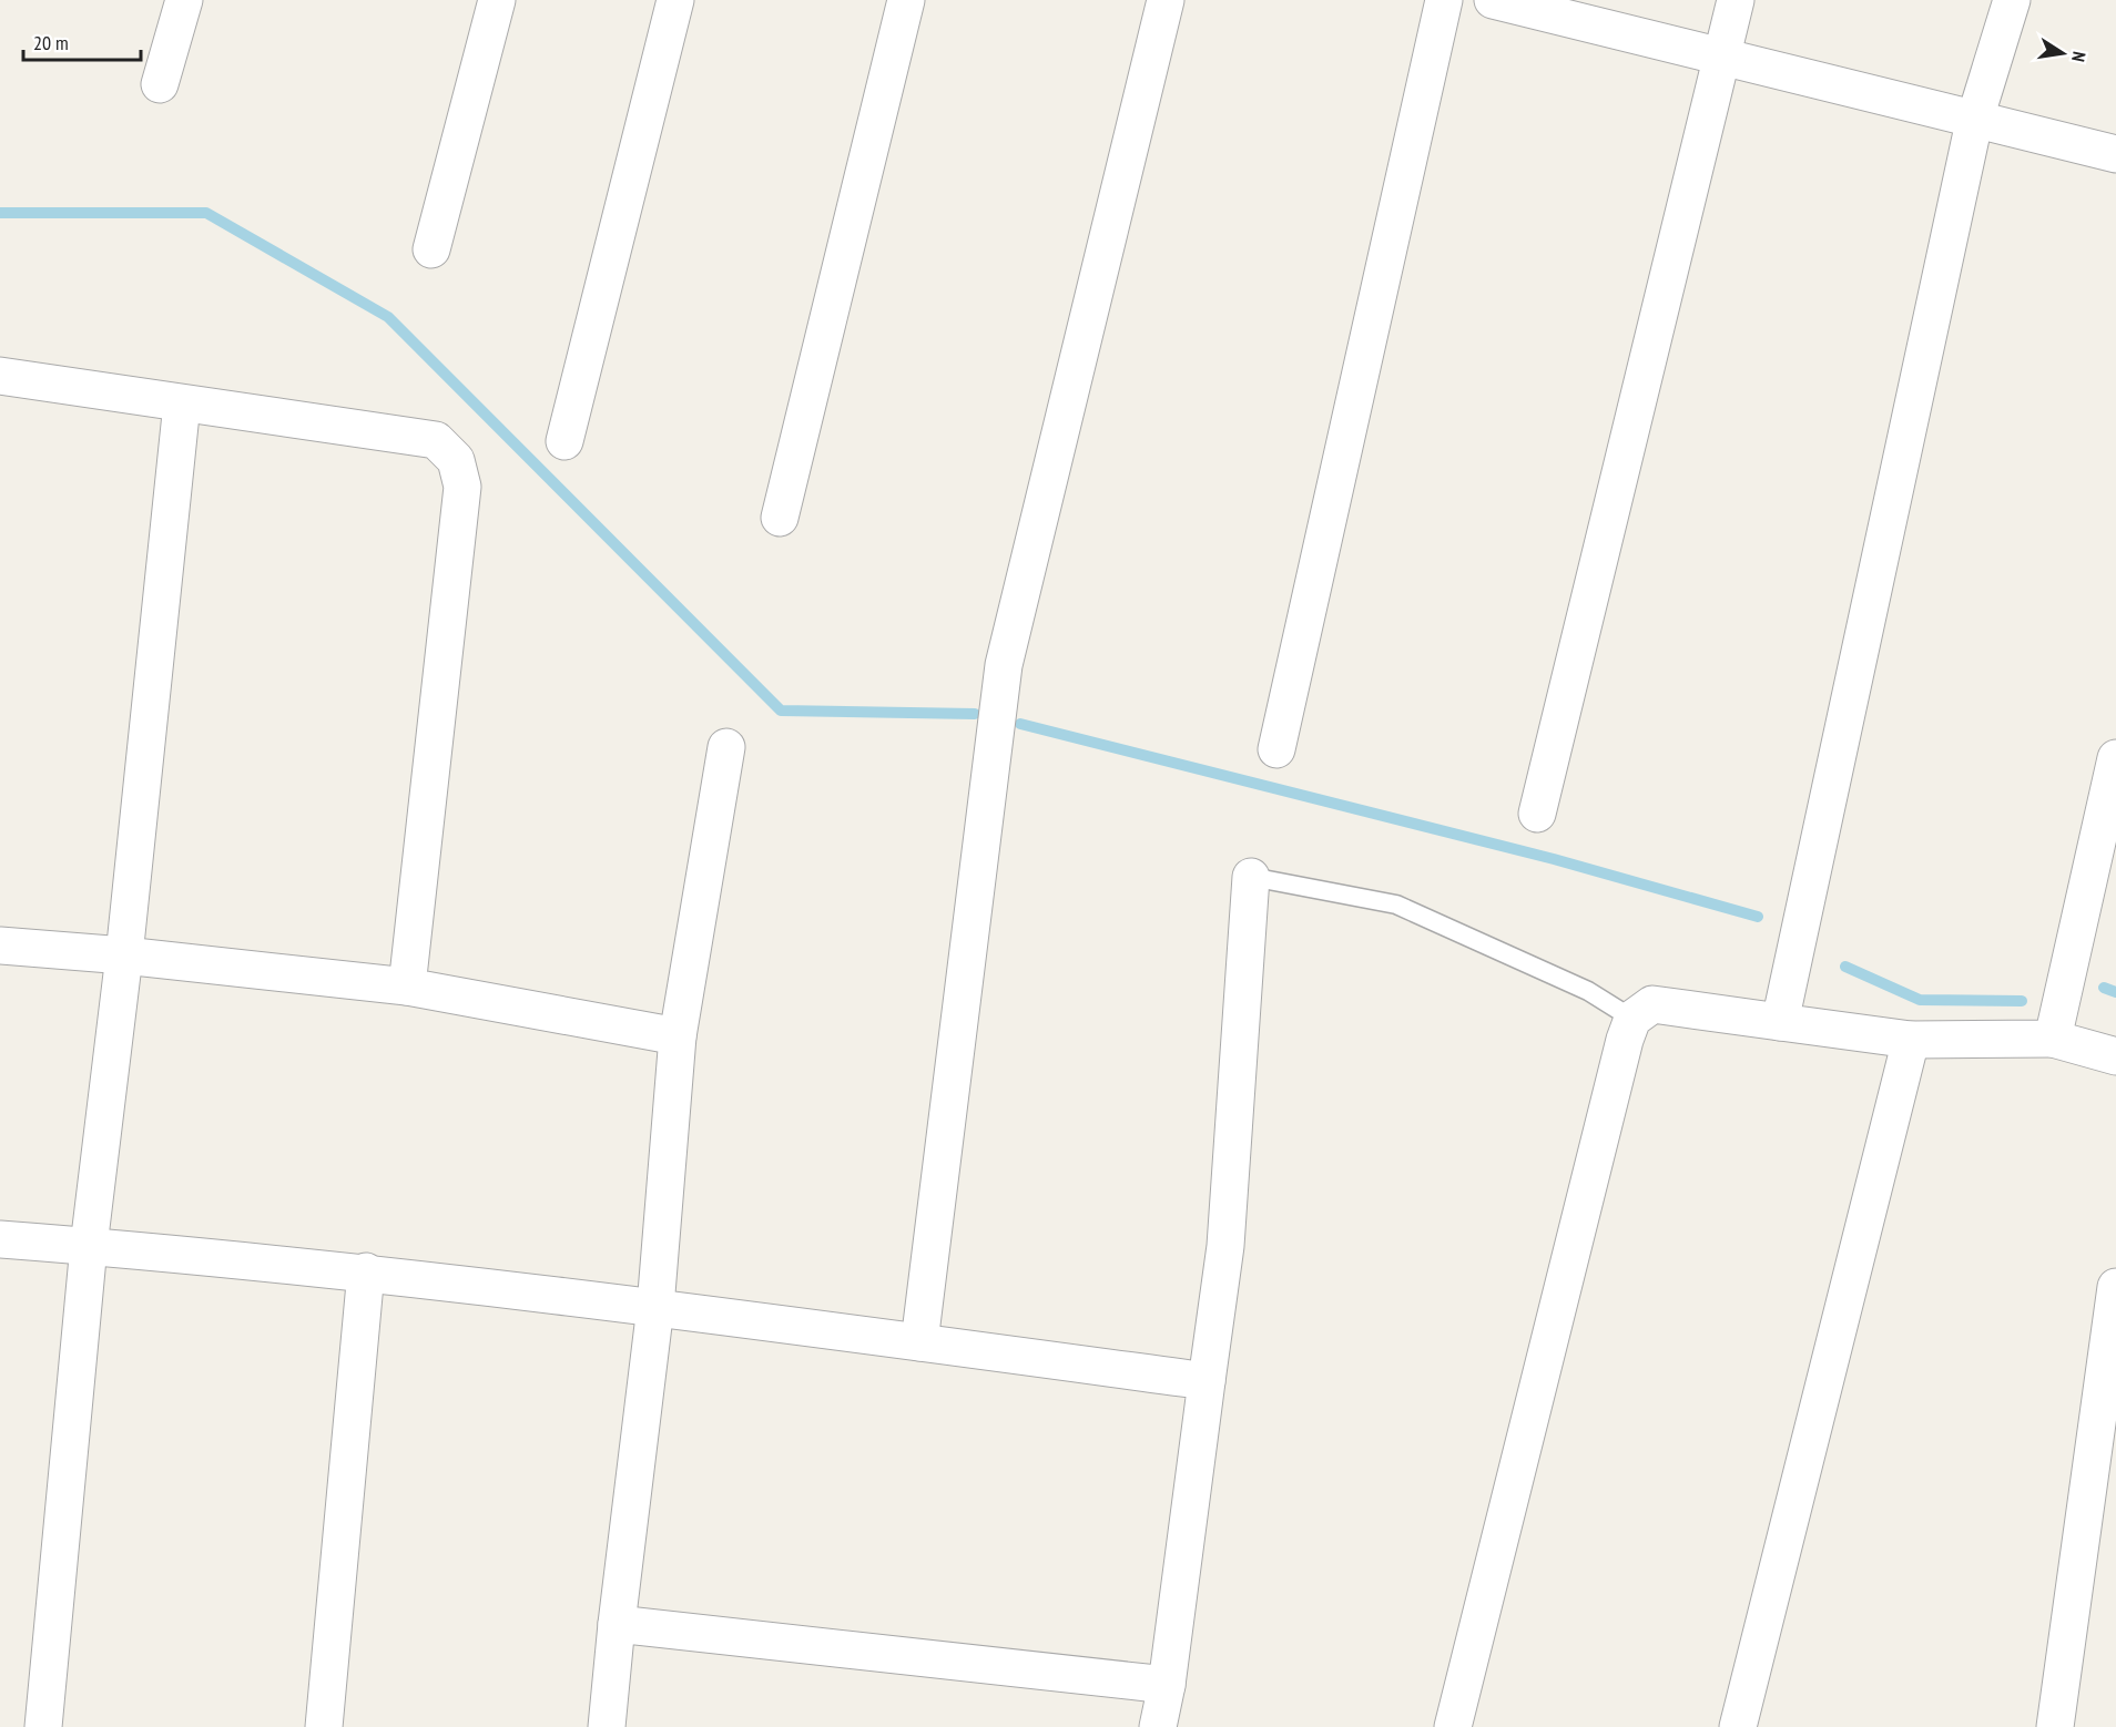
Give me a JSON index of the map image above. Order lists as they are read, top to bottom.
{
  "scale_bar": "20 m",
  "north": "right"
}
